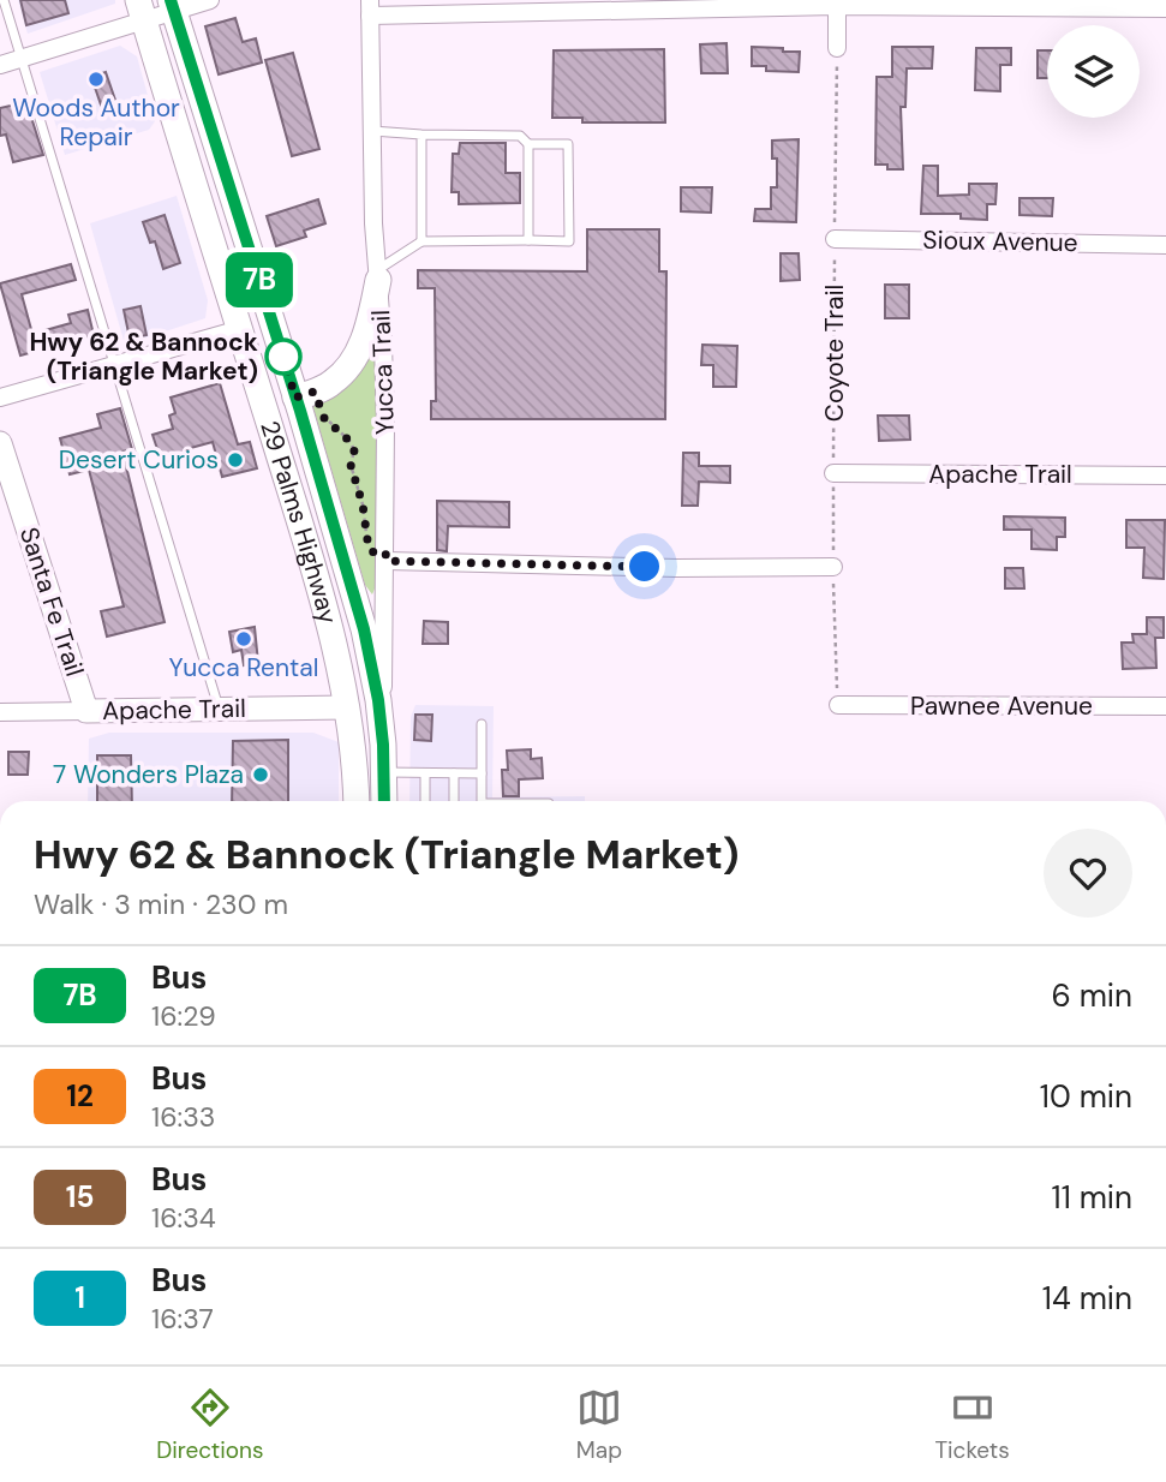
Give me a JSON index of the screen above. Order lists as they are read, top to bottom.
{
  "streets": {
    "main road": ["29 Palms Highway"],
    "street": [
      "Sioux Avenue",
      "Yucca Trail",
      "Apache Trail",
      "Santa Fe Trail",
      "Pawnee Avenue"
    ],
    "path": ["Coyote Trail"]
  },
  "crossings": [
    ["Sioux Avenue", "Coyote Trail"],
    ["Coyote Trail", "Apache Trail"],
    ["Coyote Trail", "Pawnee Avenue"],
    ["Yucca Trail", "29 Palms Highway"],
    ["Apache Trail", "29 Palms Highway"],
    ["Apache Trail", "Santa Fe Trail"]
  ],
  "places": [
    "Woods Author Repair",
    "Hwy 62 & Bannock (Triangle Market)",
    "Desert Curios",
    "Yucca Rental",
    "7 Wonders Plaza"
  ],
  "lines": ["bus line 7B"],
  "page": {
    "on_map": "7B",
    "heading": ["Hwy 62 & Bannock (Triangle Market)", "Walk · 3 min · 230 m"],
    "list": [
      {
        "mark": "7B",
        "name": "Bus",
        "note": "16:29",
        "value": "6 min"
      },
      {
        "mark": "12",
        "name": "Bus",
        "note": "16:33",
        "value": "10 min"
      },
      {
        "mark": "15",
        "name": "Bus",
        "note": "16:34",
        "value": "11 min"
      },
      {
        "mark": "1",
        "name": "Bus",
        "note": "16:37",
        "value": "14 min"
      }
    ],
    "tabs": ["Directions", "Map", "Tickets"]
  }
}
